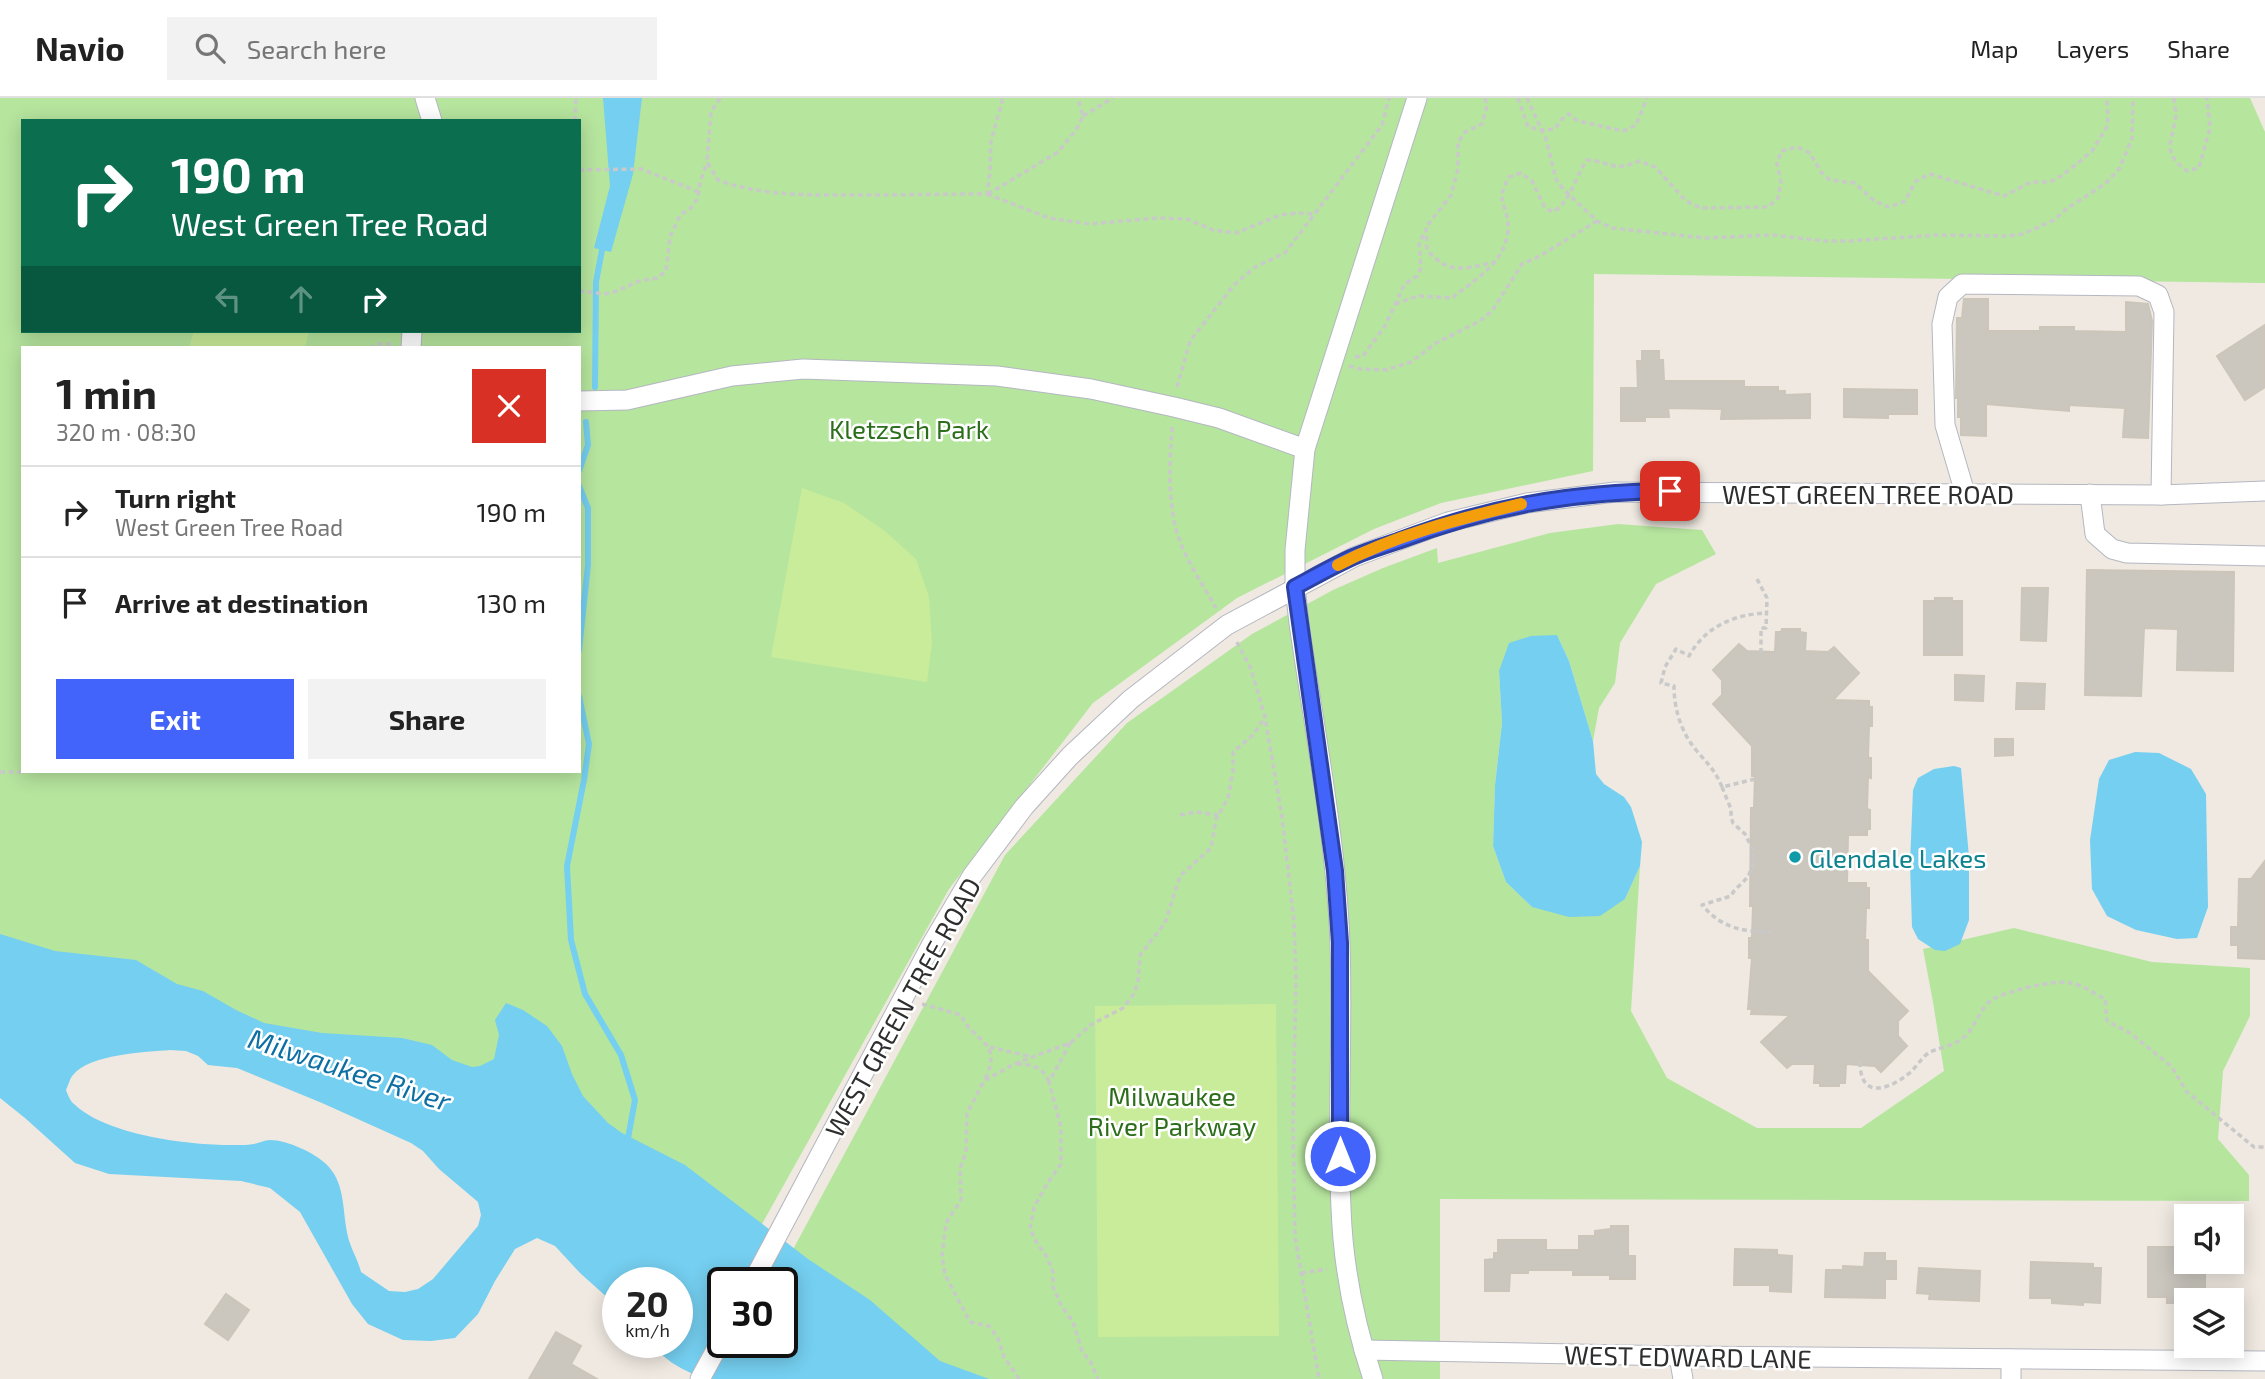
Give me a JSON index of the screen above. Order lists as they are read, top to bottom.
{
  "streets": {
    "street": ["WEST GREEN TREE ROAD", "WEST EDWARD LANE"]
  },
  "water": ["Milwaukee River"],
  "parks": ["Kletzsch Park", "Milwaukee River Parkway"],
  "places": ["Glendale Lakes"],
  "page": {
    "header": "Navio",
    "search": "Search here",
    "nav": ["Map", "Layers", "Share"],
    "turn": ["190 m", "West Green Tree Road"],
    "heading": ["1 min", "320 m · 08:30"],
    "list": [
      {
        "name": "Turn right",
        "note": "West Green Tree Road",
        "value": "190 m"
      },
      {
        "name": "Arrive at destination",
        "value": "130 m"
      }
    ],
    "buttons": ["Exit", "Share"],
    "speed": "20 km/h",
    "limit": "30"
  }
}
